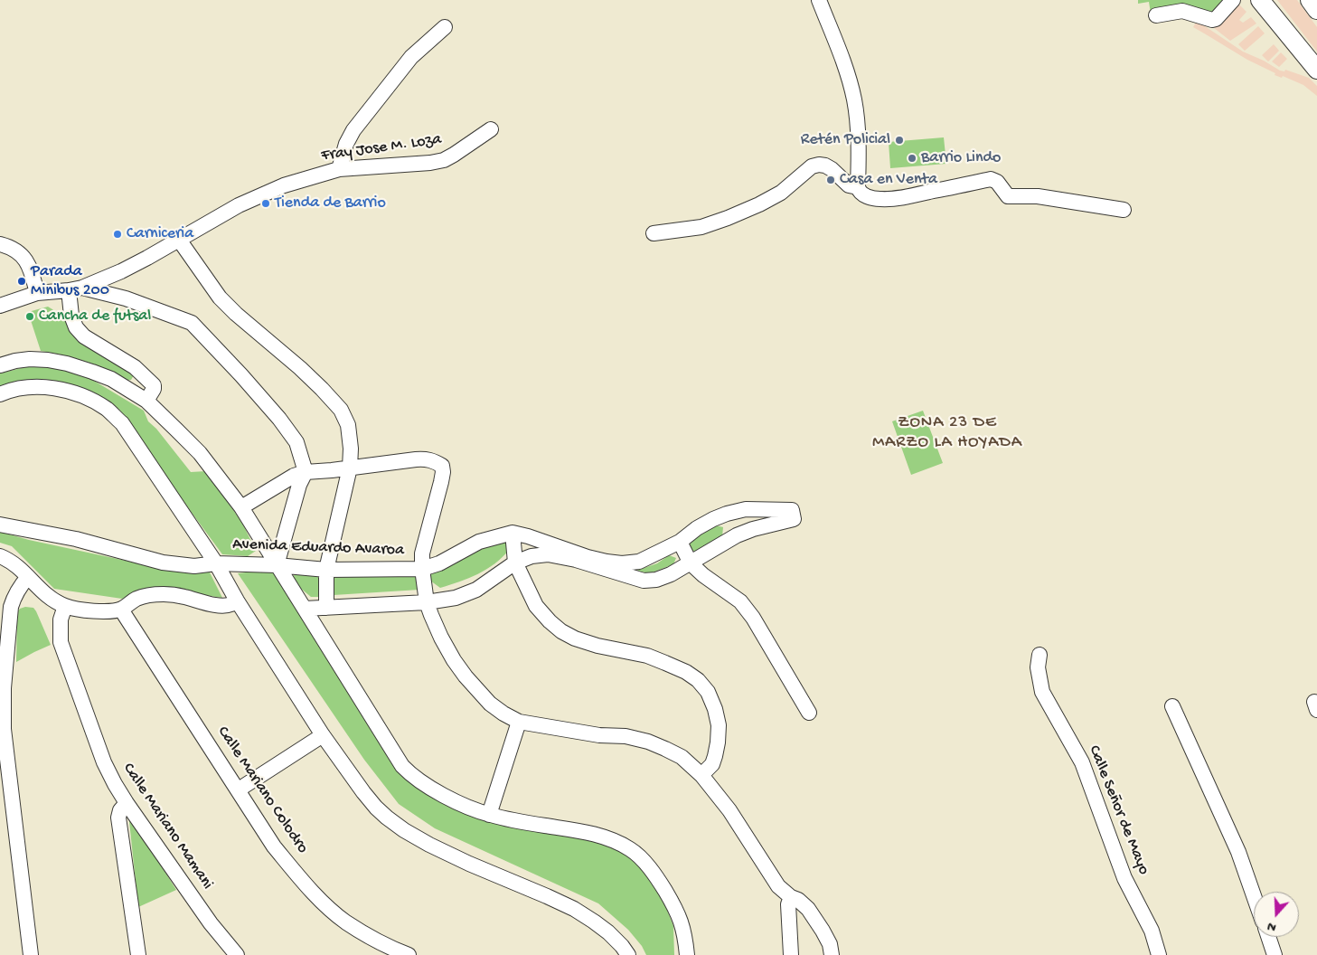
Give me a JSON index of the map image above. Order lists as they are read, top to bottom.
{
  "streets": {
    "street": [
      "Fray Jose M. Loza",
      "Avenida Eduardo Avaroa",
      "Calle Mariano Colodro",
      "Calle Señor de Mayo",
      "Calle Mariano Mamani"
    ]
  },
  "districts": ["ZONA 23 DE MARZO LA HOYADA"],
  "places": [
    "Retén Policial",
    "Barrio Lindo",
    "Casa en Venta",
    "Tienda de Barrio",
    "Carniceria",
    "Parada Minibus 200",
    "Cancha de futsal"
  ],
  "north": "bottom"
}
